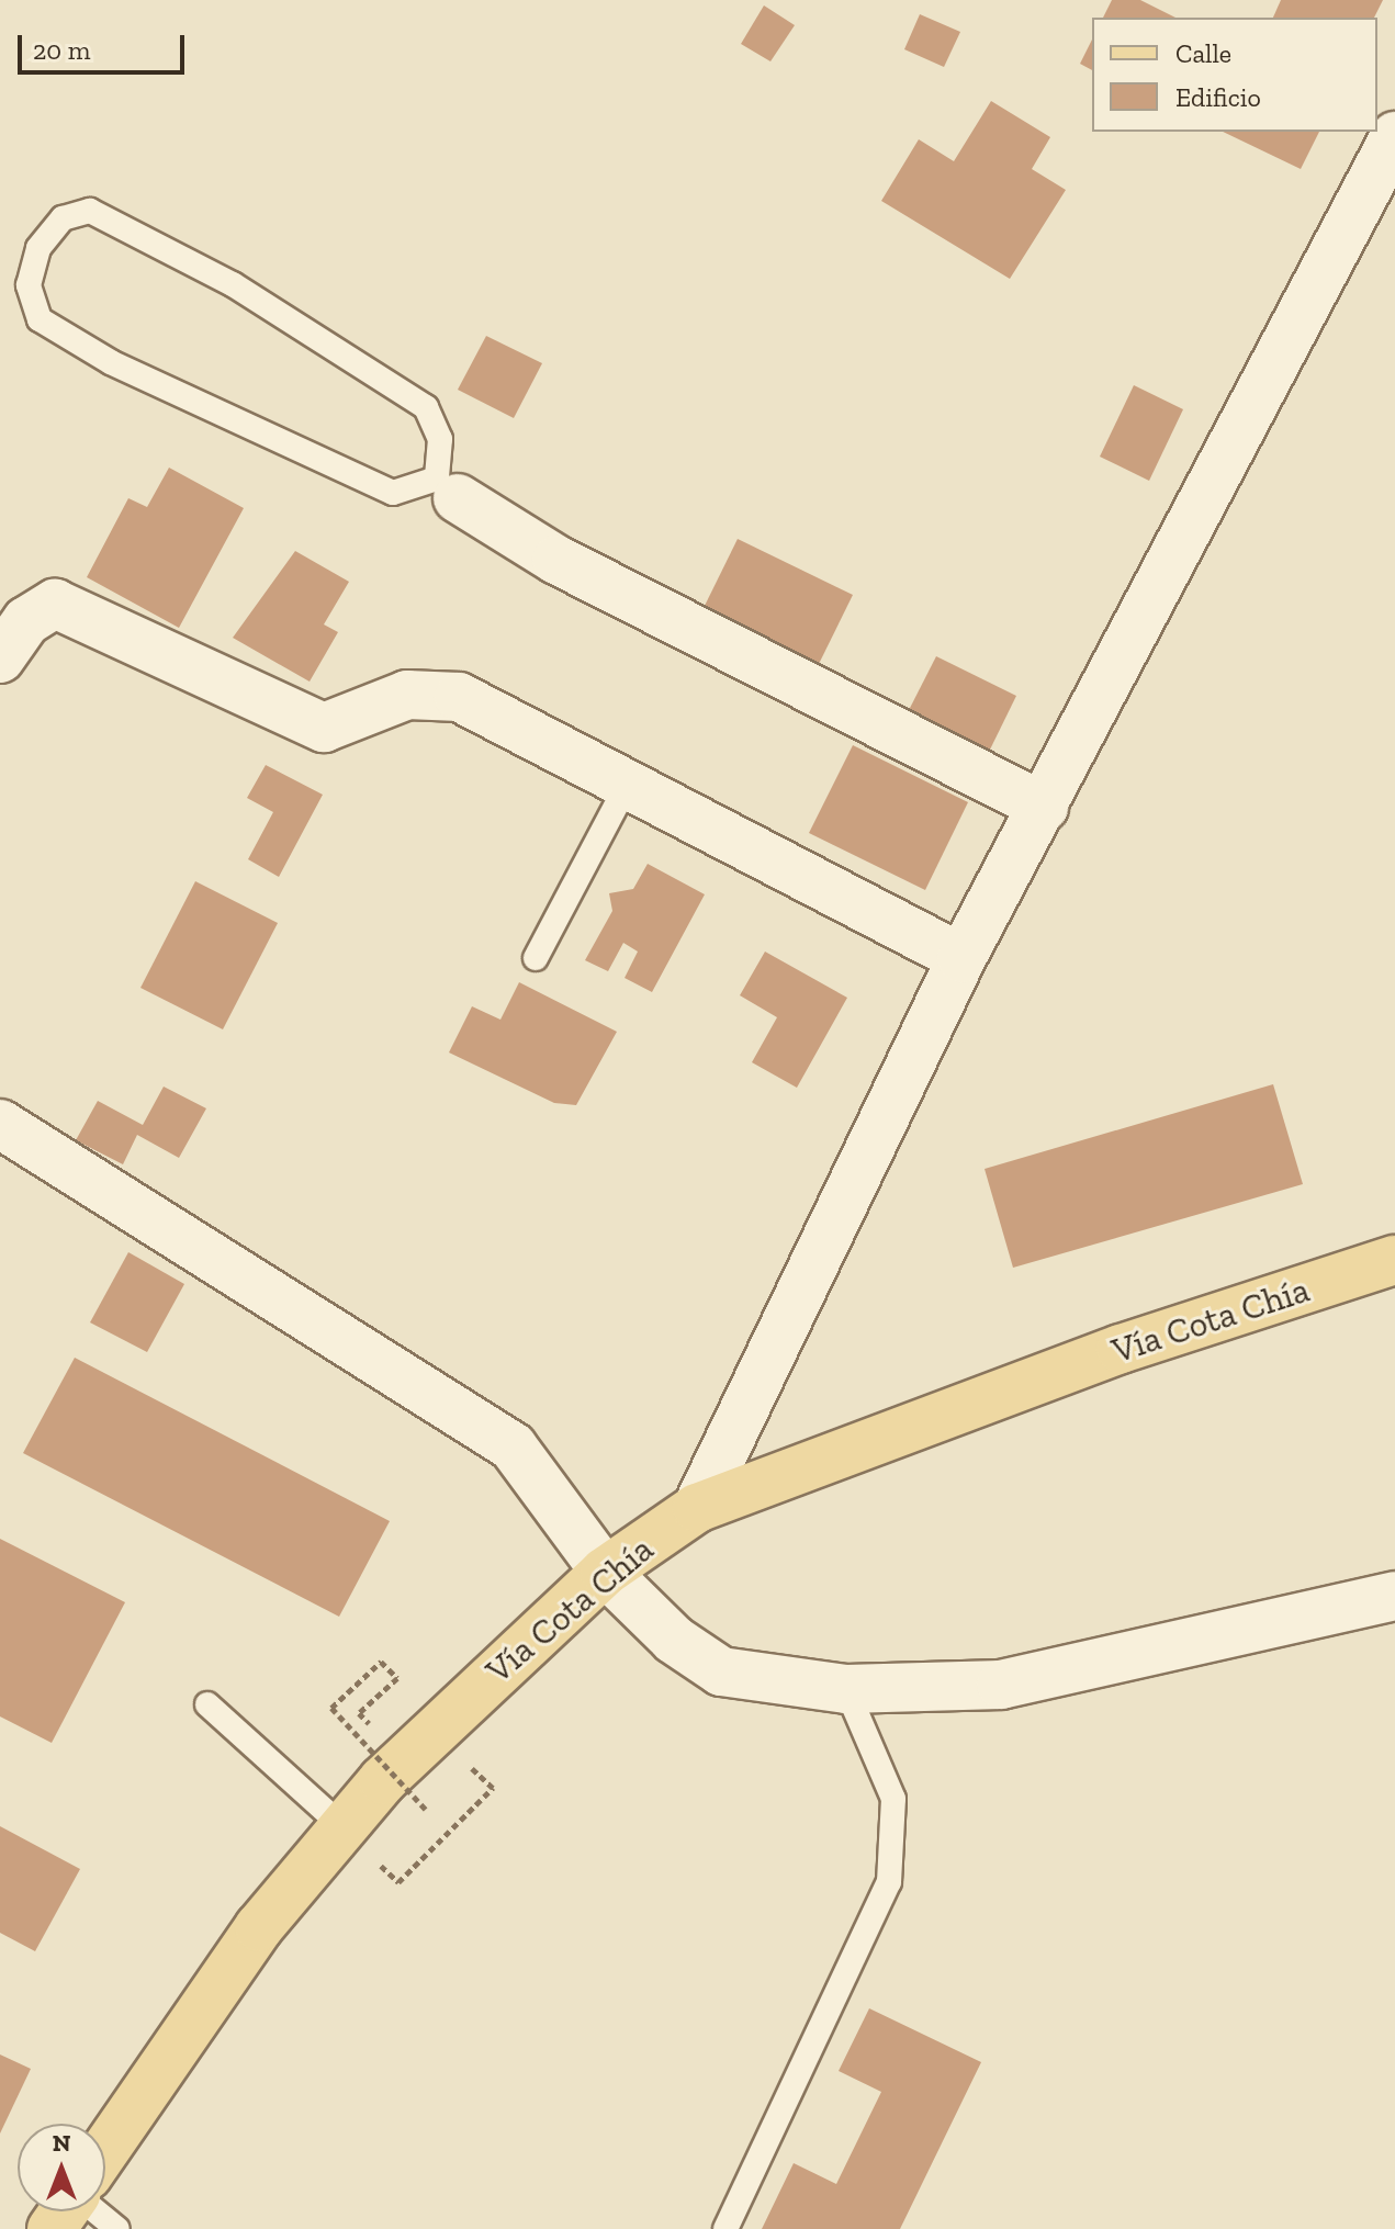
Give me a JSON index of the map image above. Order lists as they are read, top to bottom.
{
  "streets": {
    "main road": ["Vía Cota Chía"]
  },
  "legend": ["Calle", "Edificio"],
  "scale_bar": "20 m",
  "north": "top"
}
